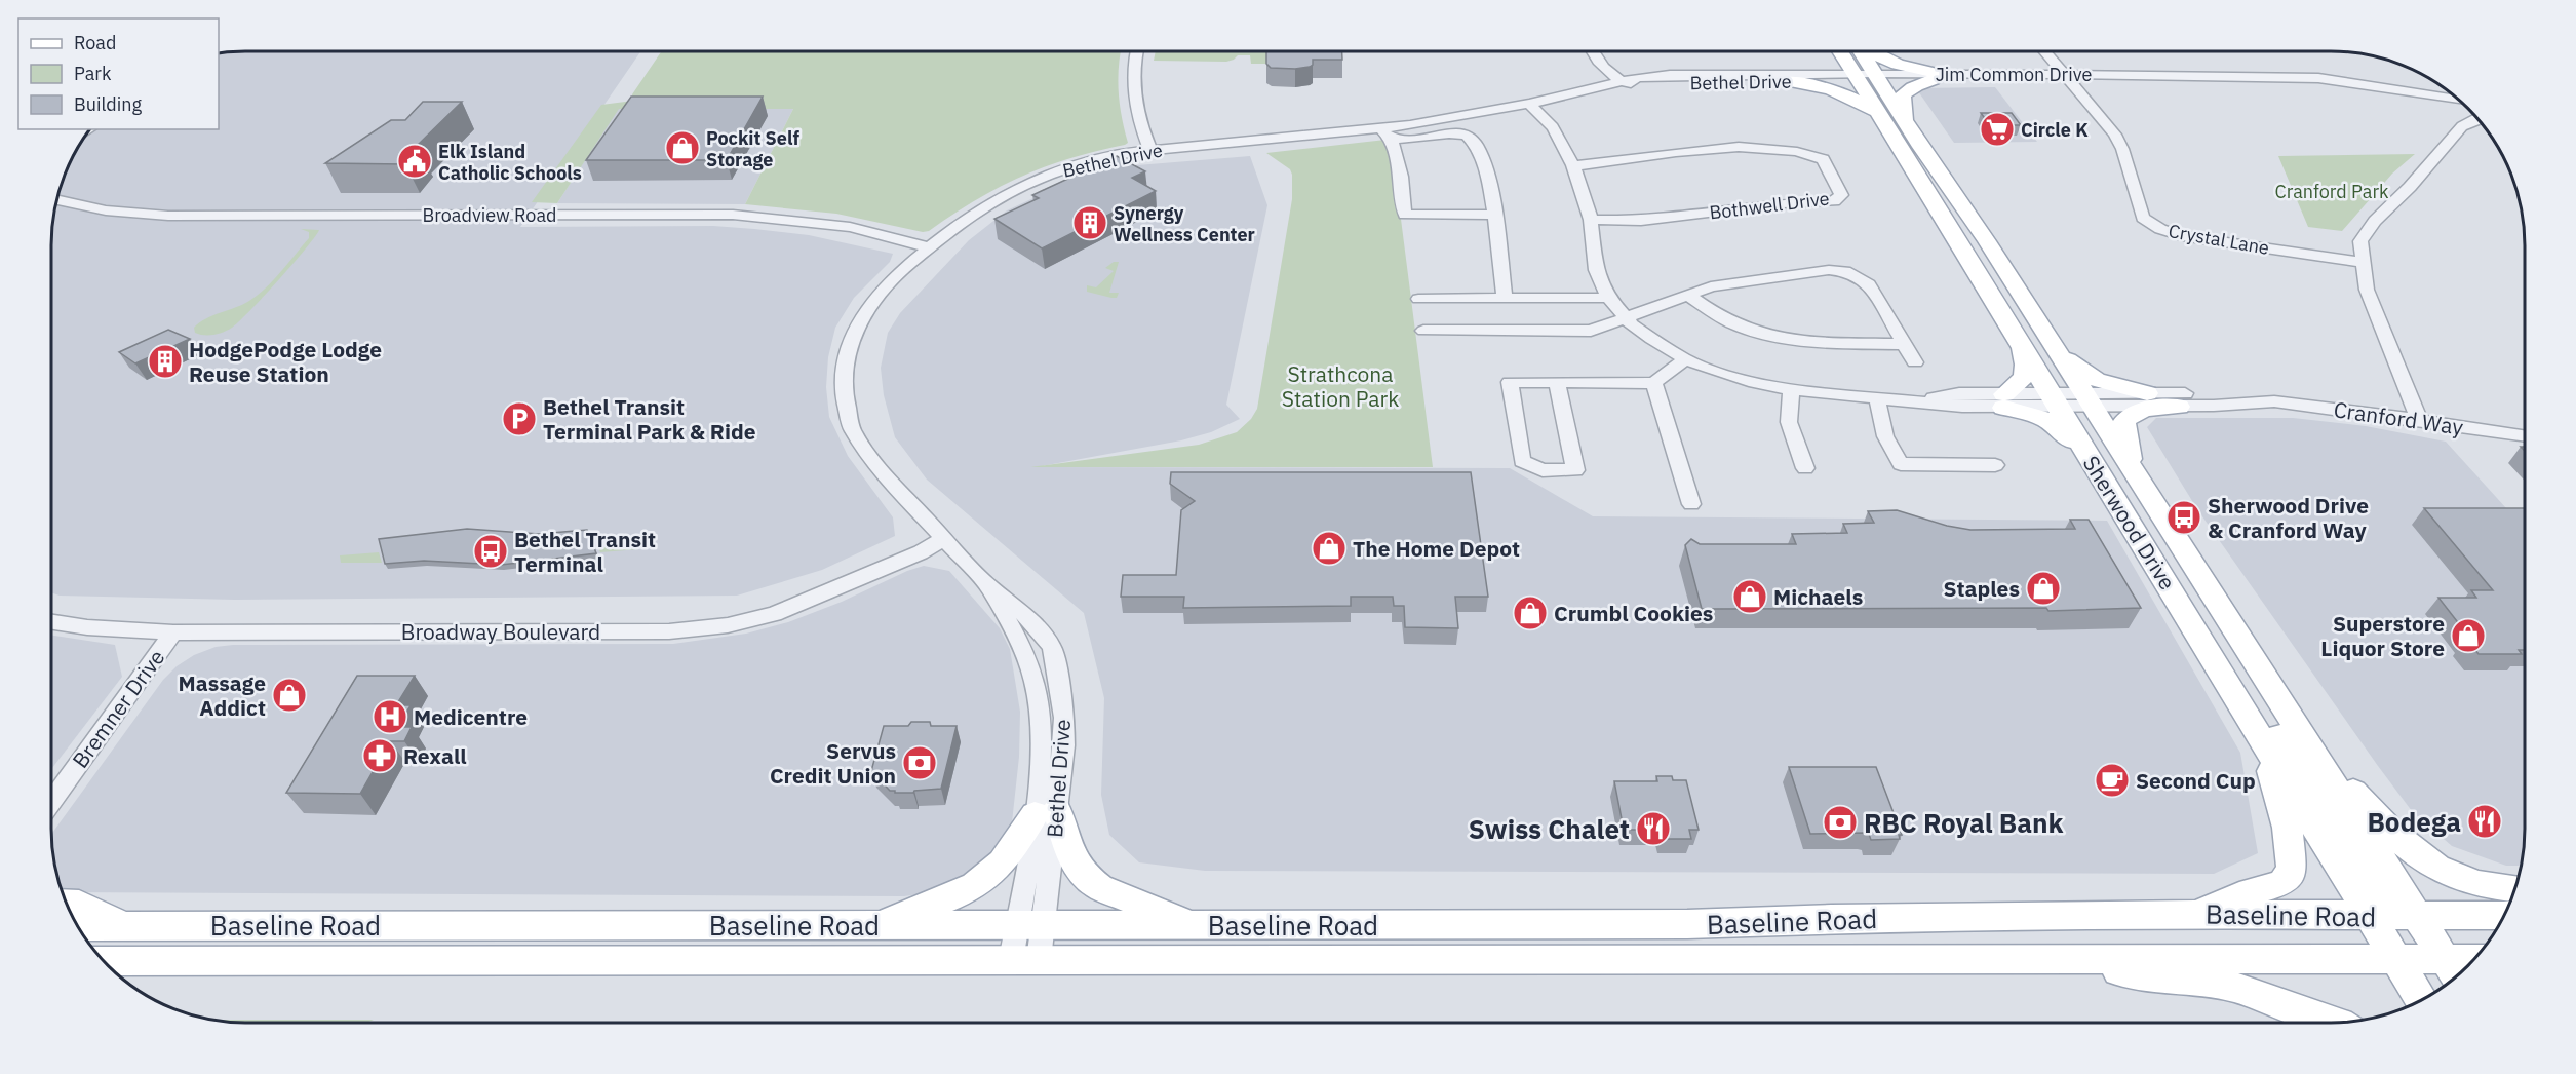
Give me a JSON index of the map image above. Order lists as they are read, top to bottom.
{
  "streets": {
    "main road": ["Sherwood Drive", "Baseline Road"],
    "street": [
      "Jim Common Drive",
      "Bethel Drive",
      "Bothwell Drive",
      "Broadview Road",
      "Crystal Lane",
      "Cranford Way",
      "Broadway Boulevard",
      "Bremner Drive"
    ]
  },
  "crossings": [
    ["Jim Common Drive", "Bethel Drive"],
    ["Jim Common Drive", "Crystal Lane"],
    ["Jim Common Drive", "Sherwood Drive"],
    ["Bethel Drive", "Broadview Road"],
    ["Bethel Drive", "Sherwood Drive"],
    ["Bethel Drive", "Broadway Boulevard"],
    ["Bethel Drive", "Baseline Road"],
    ["Cranford Way", "Sherwood Drive"],
    ["Sherwood Drive", "Baseline Road"],
    ["Broadway Boulevard", "Bremner Drive"]
  ],
  "parks": ["Cranford Park", "Strathcona Station Park"],
  "places": {
    "supermarket": ["Circle K"],
    "shop": [
      "Pockit Self Storage",
      "The Home Depot",
      "Staples",
      "Michaels",
      "Crumbl Cookies",
      "Superstore Liquor Store",
      "Massage Addict"
    ],
    "public building": ["Elk Island Catholic Schools"],
    "building": ["Synergy Wellness Center", "HodgePodge Lodge Reuse Station"],
    "parking": ["Bethel Transit Terminal Park & Ride"],
    "bus stop": ["Sherwood Drive & Cranford Way", "Bethel Transit Terminal"],
    "hospital": ["Medicentre"],
    "pharmacy": ["Rexall"],
    "bank": ["Servus Credit Union", "RBC Royal Bank"],
    "cafe": ["Second Cup"],
    "restaurant": ["Bodega", "Swiss Chalet"]
  },
  "legend": ["Road", "Park", "Building"]
}
